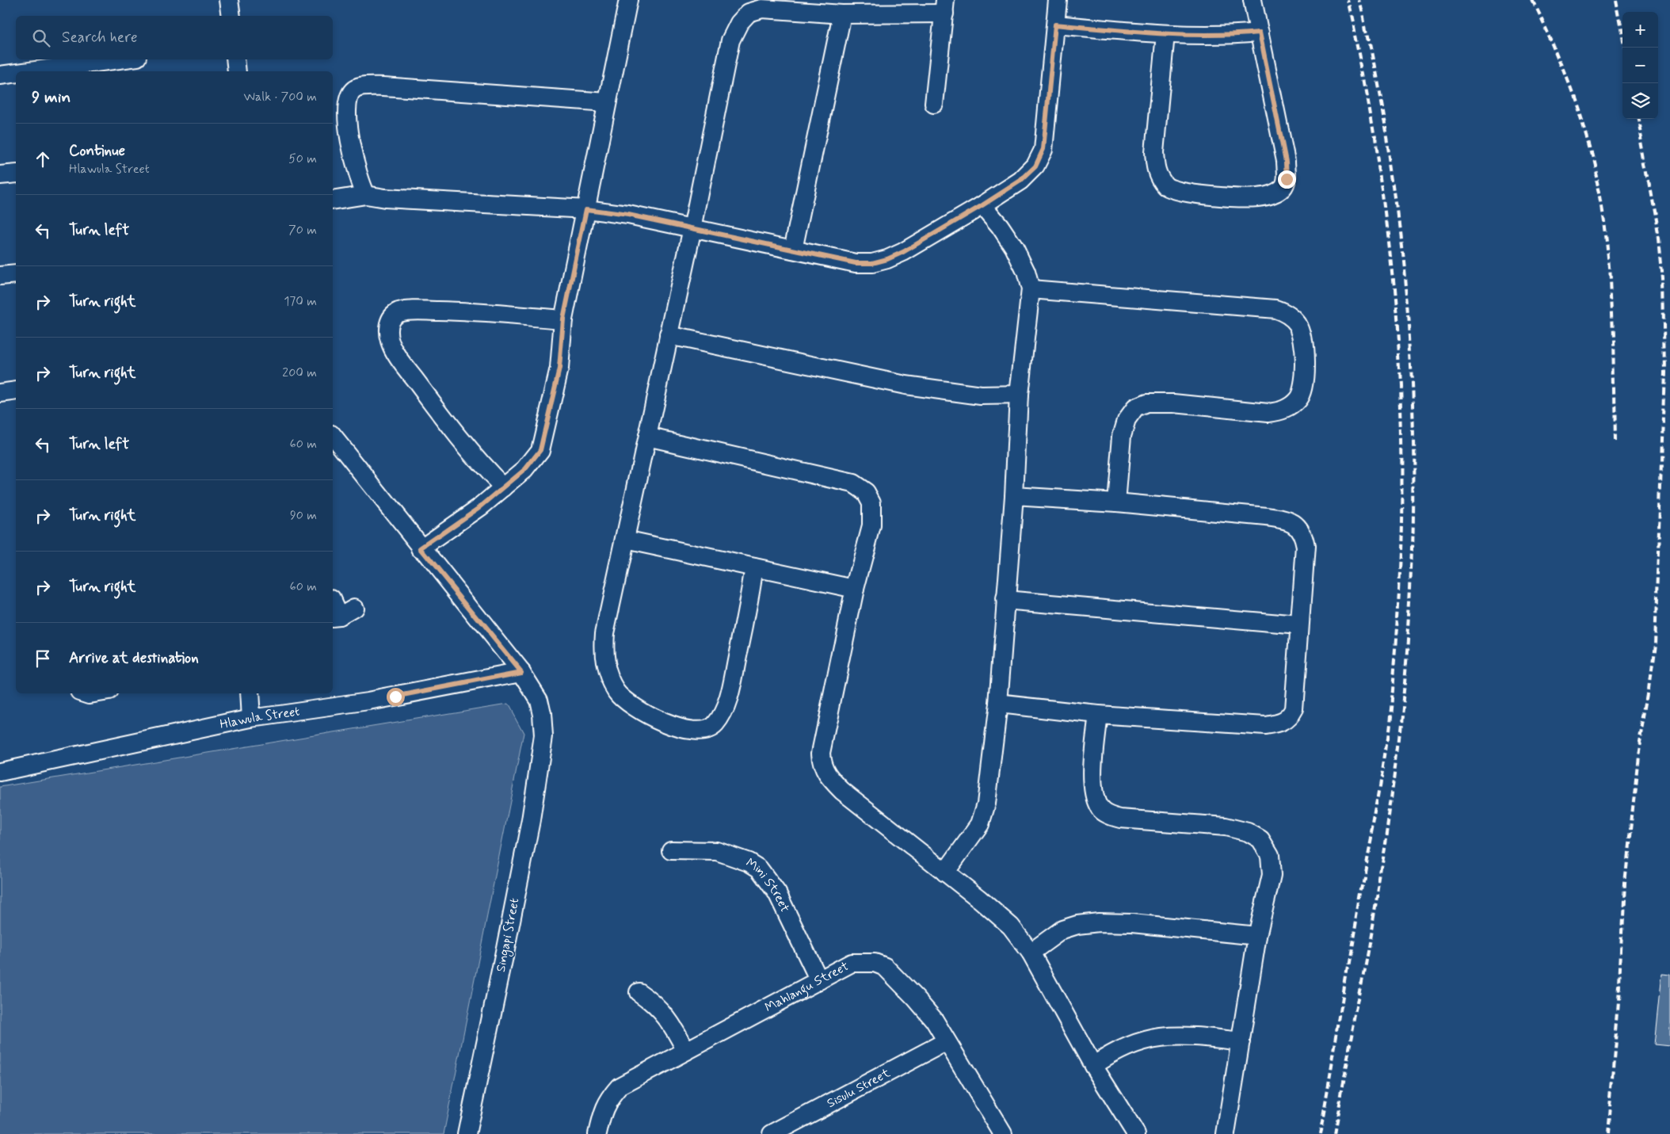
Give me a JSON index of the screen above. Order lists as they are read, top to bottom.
{
  "streets": {
    "street": [
      "Hlawula Street",
      "Mini Street",
      "Singapi Street",
      "Mahlangu Street",
      "Sisulu Street"
    ]
  },
  "crossings": [
    ["Hlawula Street", "Singapi Street"],
    ["Mini Street", "Mahlangu Street"],
    ["Mahlangu Street", "Sisulu Street"]
  ],
  "page": {
    "map_buttons": ["+", "−"],
    "search": "Search here",
    "heading": ["9 min", "Walk · 700 m"],
    "list": [
      ["Continue", "Hlawula Street", "50 m"],
      ["Turn left", "70 m"],
      ["Turn right", "170 m"],
      ["Turn right", "200 m"],
      ["Turn left", "60 m"],
      ["Turn right", "90 m"],
      ["Turn right", "60 m"],
      "Arrive at destination"
    ]
  }
}
